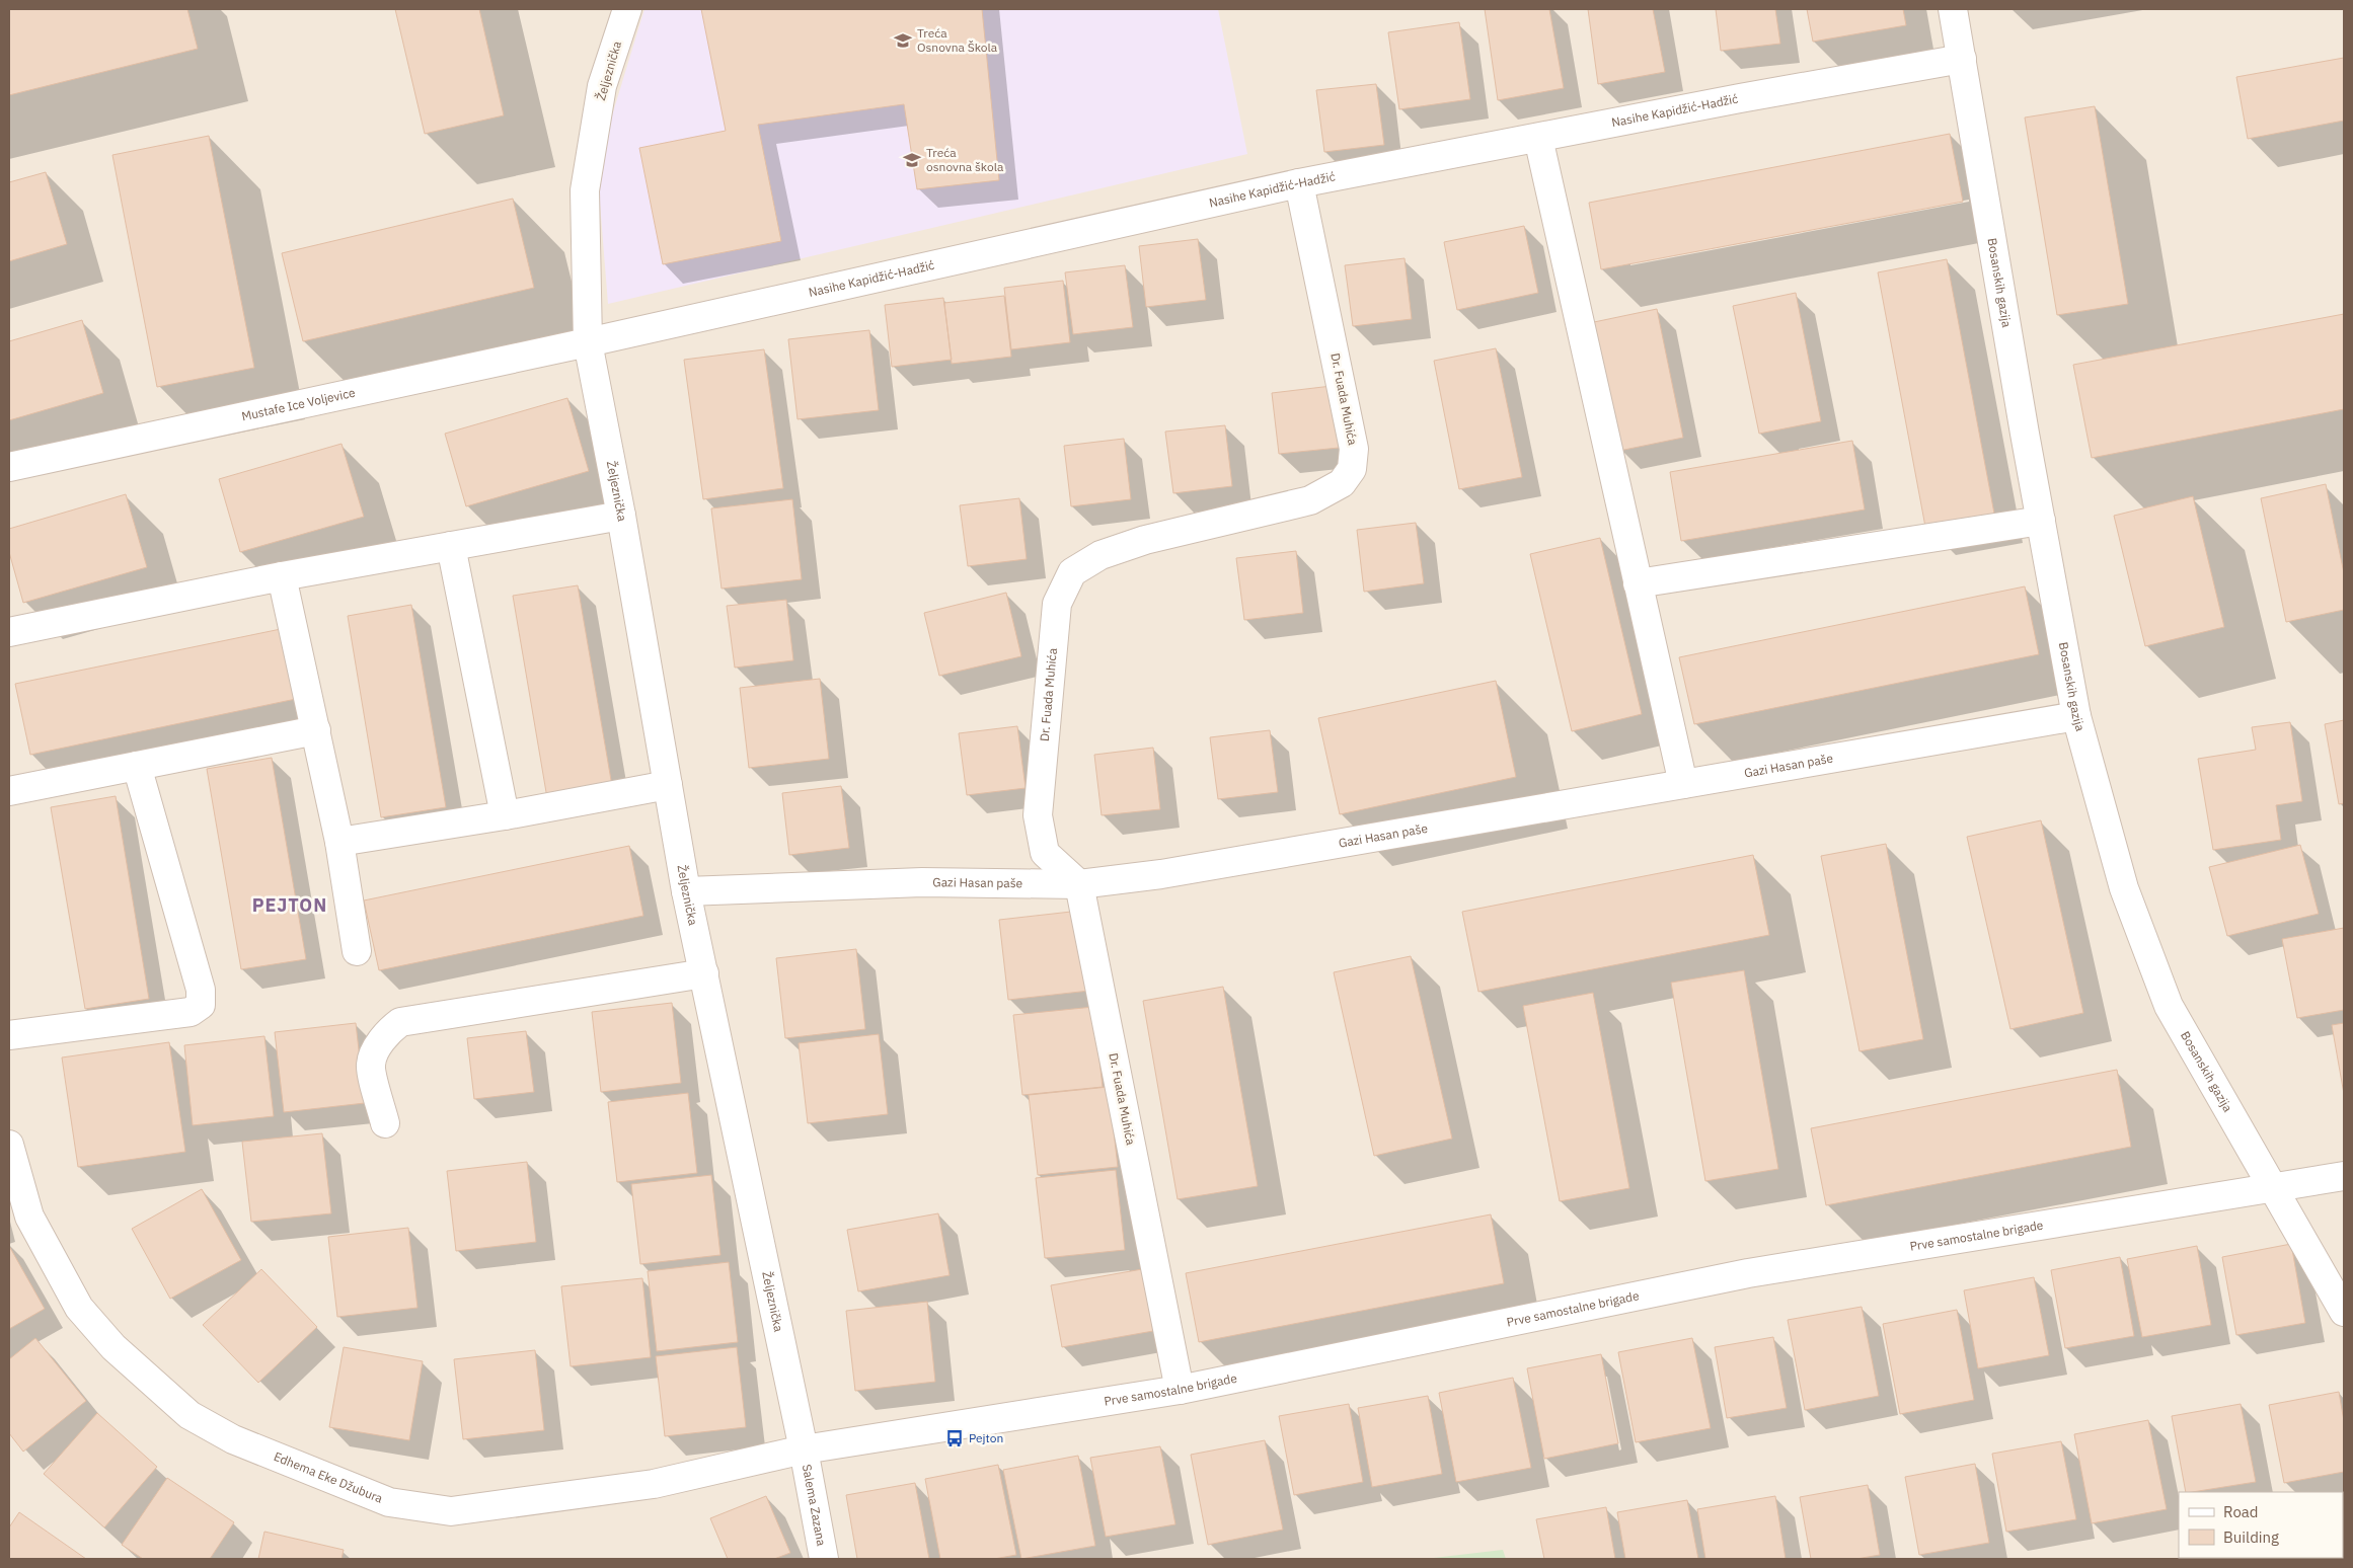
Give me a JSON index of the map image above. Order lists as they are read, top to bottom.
{
  "streets": {
    "street": [
      "Željeznička",
      "Nasihe Kapidžić-Hadžić",
      "Bosanskih gazija",
      "Dr. Fuada Muhića",
      "Mustafe Ice Voljevice",
      "Gazi Hasan paše",
      "Prve samostalne brigade",
      "Edhema Eke Džubura",
      "Salema Zazana"
    ]
  },
  "crossings": [
    ["Željeznička", "Nasihe Kapidžić-Hadžić"],
    ["Željeznička", "Mustafe Ice Voljevice"],
    ["Željeznička", "Gazi Hasan paše"],
    ["Željeznička", "Prve samostalne brigade"],
    ["Željeznička", "Edhema Eke Džubura"],
    ["Željeznička", "Salema Zazana"],
    ["Nasihe Kapidžić-Hadžić", "Bosanskih gazija"],
    ["Nasihe Kapidžić-Hadžić", "Dr. Fuada Muhića"],
    ["Nasihe Kapidžić-Hadžić", "Mustafe Ice Voljevice"],
    ["Bosanskih gazija", "Gazi Hasan paše"],
    ["Bosanskih gazija", "Prve samostalne brigade"],
    ["Dr. Fuada Muhića", "Gazi Hasan paše"],
    ["Dr. Fuada Muhića", "Prve samostalne brigade"],
    ["Prve samostalne brigade", "Edhema Eke Džubura"],
    ["Prve samostalne brigade", "Salema Zazana"],
    ["Edhema Eke Džubura", "Salema Zazana"]
  ],
  "districts": ["PEJTON"],
  "places": {
    "school or university": ["Treća Osnovna Škola", "Treća osnovna škola"],
    "bus stop": ["Pejton"]
  },
  "legend": ["Road", "Building"]
}
